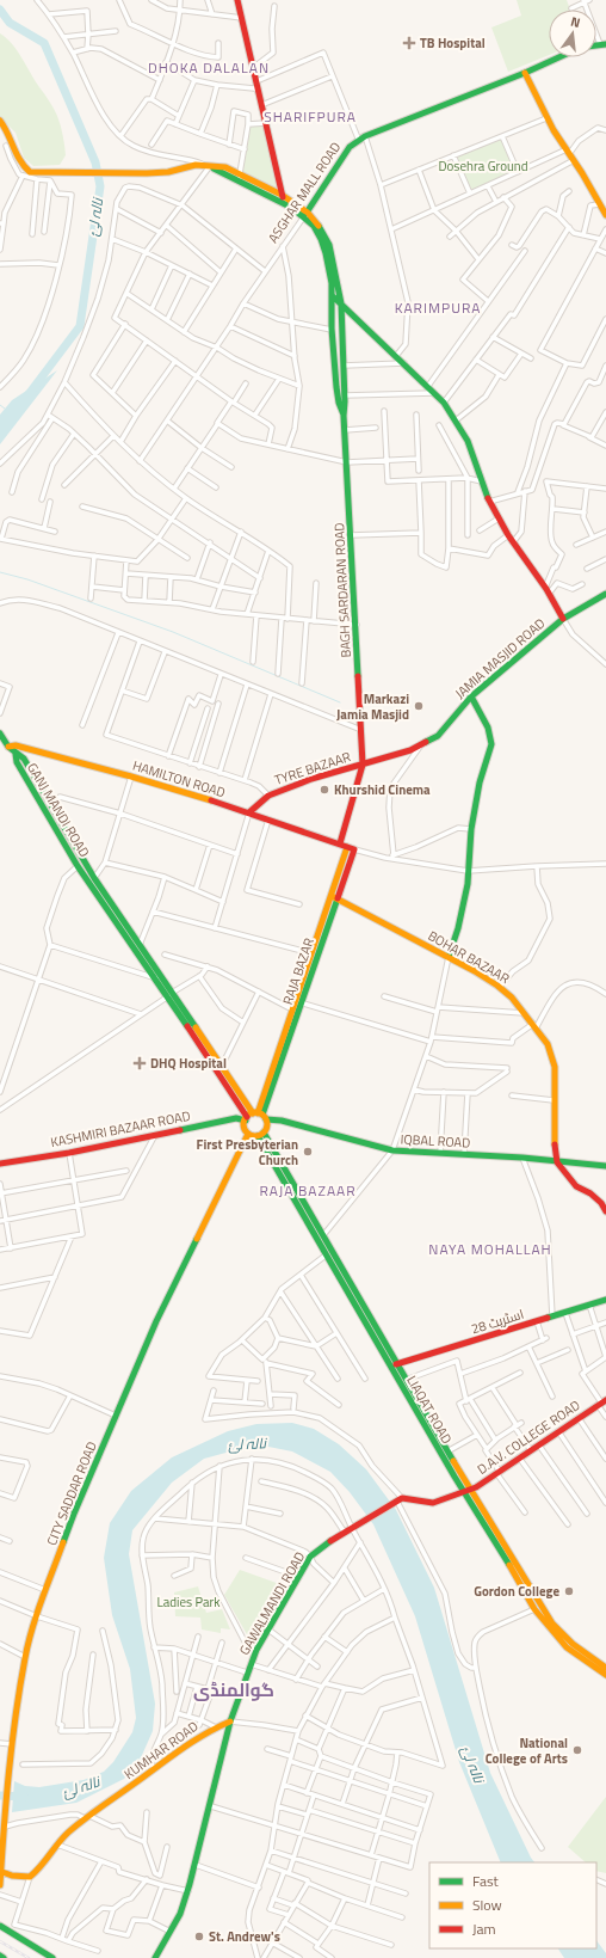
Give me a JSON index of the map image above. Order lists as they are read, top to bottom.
{
  "streets": {
    "street": [
      "ASGHAR MALL ROAD",
      "BAGH SARDARAN ROAD",
      "JAMIA MASJID ROAD",
      "TYRE BAZAAR",
      "HAMILTON ROAD",
      "GANJ MANDI ROAD",
      "BOHAR BAZAAR",
      "RAJA BAZAR",
      "KASHMIRI BAZAAR ROAD",
      "IQBAL ROAD",
      "اسٹریٹ 28",
      "LIAQAT ROAD",
      "D.A.V. COLLEGE ROAD",
      "CITY SADDAR ROAD",
      "GAWALMANDI ROAD",
      "KUMHAR ROAD"
    ]
  },
  "crossings": [
    ["ASGHAR MALL ROAD", "BAGH SARDARAN ROAD"],
    ["BAGH SARDARAN ROAD", "JAMIA MASJID ROAD"],
    ["BAGH SARDARAN ROAD", "TYRE BAZAAR"],
    ["BAGH SARDARAN ROAD", "HAMILTON ROAD"],
    ["JAMIA MASJID ROAD", "TYRE BAZAAR"],
    ["TYRE BAZAAR", "HAMILTON ROAD"],
    ["GANJ MANDI ROAD", "RAJA BAZAR"],
    ["GANJ MANDI ROAD", "KASHMIRI BAZAAR ROAD"],
    ["GANJ MANDI ROAD", "IQBAL ROAD"],
    ["GANJ MANDI ROAD", "LIAQAT ROAD"],
    ["GANJ MANDI ROAD", "CITY SADDAR ROAD"],
    ["BOHAR BAZAAR", "RAJA BAZAR"],
    ["BOHAR BAZAAR", "IQBAL ROAD"],
    ["RAJA BAZAR", "KASHMIRI BAZAAR ROAD"],
    ["RAJA BAZAR", "IQBAL ROAD"],
    ["RAJA BAZAR", "LIAQAT ROAD"],
    ["RAJA BAZAR", "CITY SADDAR ROAD"],
    ["KASHMIRI BAZAAR ROAD", "IQBAL ROAD"],
    ["KASHMIRI BAZAAR ROAD", "LIAQAT ROAD"],
    ["KASHMIRI BAZAAR ROAD", "CITY SADDAR ROAD"],
    ["IQBAL ROAD", "LIAQAT ROAD"],
    ["IQBAL ROAD", "CITY SADDAR ROAD"],
    ["اسٹریٹ 28", "LIAQAT ROAD"],
    ["LIAQAT ROAD", "D.A.V. COLLEGE ROAD"],
    ["LIAQAT ROAD", "CITY SADDAR ROAD"],
    ["GAWALMANDI ROAD", "KUMHAR ROAD"]
  ],
  "districts": [
    "DHOKA DALALAN",
    "SHARIFPURA",
    "KARIMPURA",
    "RAJA BAZAAR",
    "NAYA MOHALLAH",
    "گوالمنڈی"
  ],
  "water": ["نالہ لئ"],
  "parks": ["Dosehra Ground", "Ladies Park"],
  "places": {
    "health": ["TB Hospital", "DHQ Hospital"],
    "other": [
      "Markazi Jamia Masjid",
      "Khurshid Cinema",
      "First Presbyterian Church",
      "Gordon College",
      "National College of Arts",
      "St. Andrew's"
    ]
  },
  "legend": ["Fast", "Slow", "Jam"],
  "north": "top"
}
